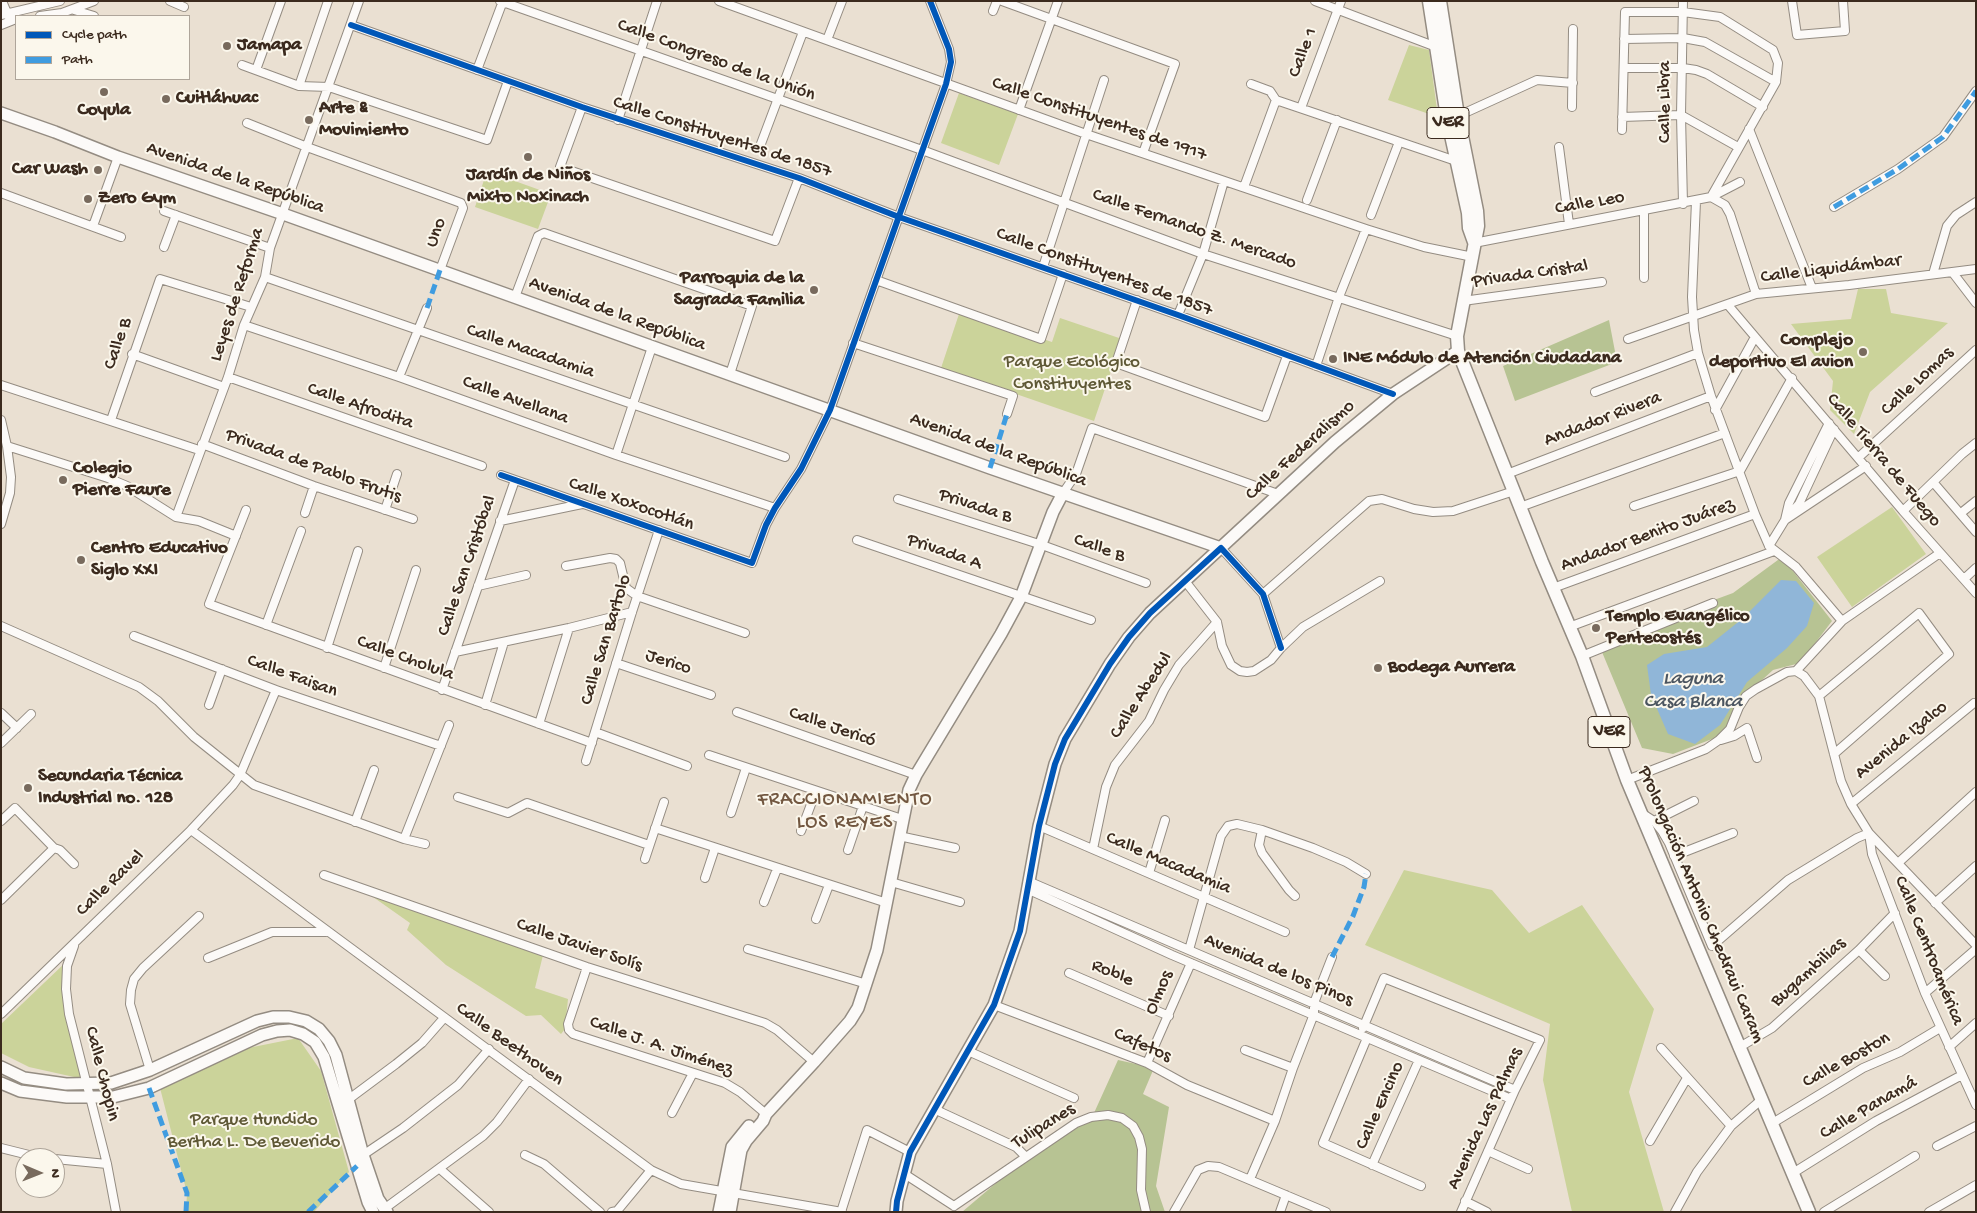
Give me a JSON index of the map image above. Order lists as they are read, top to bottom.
{
  "streets": {
    "main road": [
      "VER",
      "Avenida de la República",
      "Calle Federalismo",
      "Prolongación Antonio Chedraui Caram"
    ],
    "street": [
      "Calle 1",
      "Calle Congreso de la Unión",
      "Calle Libra",
      "Calle Constituyentes de 1917",
      "Calle Constituyentes de 1857",
      "Calle Leo",
      "Calle Fernando Z. Mercado",
      "Uno",
      "Calle Liquidámbar",
      "Privada Cristal",
      "Leyes de Reforma",
      "Calle B",
      "Calle Macadamia",
      "Calle Lomas",
      "Calle Avellana",
      "Calle Afrodita",
      "Andador Rivera",
      "Calle Tierra de Fuego",
      "Privada de Pablo Frutis",
      "Calle Xoxocotlán",
      "Privada B",
      "Andador Benito Juárez",
      "Privada A",
      "Calle San Cristóbal",
      "Calle San Bartolo",
      "Calle Cholula",
      "Jerico",
      "Calle Faisan",
      "Calle Abedul",
      "Calle Jericó",
      "Avenida Izalco",
      "Calle Ravel",
      "Calle Javier Solís",
      "Calle Centroamérica",
      "Avenida de los Pinos",
      "Bugambilias",
      "Roble",
      "Olmos",
      "Calle Beethoven",
      "Cafetos",
      "Calle J. A. Jiménez",
      "Calle Boston",
      "Calle Chopin",
      "Calle Encino",
      "Calle Panamá",
      "Avenida Las Palmas",
      "Tulipanes"
    ]
  },
  "crossings": [
    ["Calle Congreso de la Unión", "Calle Fernando Z. Mercado"],
    ["Calle Libra", "Calle Leo"],
    ["Calle Constituyentes de 1917", "Prolongación Antonio Chedraui Caram"],
    ["VER", "Calle Leo"],
    ["VER", "Prolongación Antonio Chedraui Caram"],
    ["Calle Constituyentes de 1857", "Leyes de Reforma"],
    ["Calle Constituyentes de 1857", "Calle Federalismo"],
    ["Avenida de la República", "Uno"],
    ["Avenida de la República", "Leyes de Reforma"],
    ["Avenida de la República", "Calle Federalismo"],
    ["Calle Leo", "Prolongación Antonio Chedraui Caram"],
    ["Calle Fernando Z. Mercado", "Prolongación Antonio Chedraui Caram"],
    ["Uno", "Leyes de Reforma"],
    ["Calle Liquidámbar", "Calle Tierra de Fuego"],
    ["Privada Cristal", "Prolongación Antonio Chedraui Caram"],
    ["Leyes de Reforma", "Calle B"],
    ["Leyes de Reforma", "Calle Macadamia"],
    ["Leyes de Reforma", "Calle Avellana"],
    ["Leyes de Reforma", "Calle Afrodita"],
    ["Leyes de Reforma", "Privada de Pablo Frutis"],
    ["Calle B", "Privada de Pablo Frutis"],
    ["Calle B", "Privada B"],
    ["Calle Macadamia", "Calle Federalismo"],
    ["Calle Macadamia", "Calle Abedul"],
    ["Calle Lomas", "Calle Tierra de Fuego"],
    ["Calle Avellana", "Calle Xoxocotlán"],
    ["Andador Rivera", "Prolongación Antonio Chedraui Caram"],
    ["Calle Federalismo", "Prolongación Antonio Chedraui Caram"],
    ["Calle Federalismo", "Avenida de los Pinos"],
    ["Calle Federalismo", "Cafetos"],
    ["Calle Federalismo", "Tulipanes"],
    ["Calle Xoxocotlán", "Calle San Cristóbal"],
    ["Calle Xoxocotlán", "Calle San Bartolo"],
    ["Andador Benito Juárez", "Prolongación Antonio Chedraui Caram"],
    ["Calle San Cristóbal", "Calle Cholula"],
    ["Calle San Bartolo", "Calle Cholula"],
    ["Calle San Bartolo", "Jerico"],
    ["Calle Faisan", "Calle Ravel"],
    ["Calle Ravel", "Calle Beethoven"],
    ["Calle Ravel", "Calle Chopin"],
    ["Prolongación Antonio Chedraui Caram", "Bugambilias"],
    ["Prolongación Antonio Chedraui Caram", "Calle Boston"],
    ["Prolongación Antonio Chedraui Caram", "Calle Panamá"],
    ["Calle Javier Solís", "Calle J. A. Jiménez"],
    ["Calle Centroamérica", "Bugambilias"],
    ["Calle Centroamérica", "Calle Boston"],
    ["Calle Centroamérica", "Calle Panamá"],
    ["Avenida de los Pinos", "Olmos"],
    ["Avenida de los Pinos", "Calle Encino"],
    ["Avenida de los Pinos", "Avenida Las Palmas"],
    ["Roble", "Olmos"],
    ["Olmos", "Cafetos"]
  ],
  "districts": ["FRACCIONAMIENTO LOS REYES"],
  "water": ["Laguna Casa Blanca"],
  "parks": ["Parque Ecológico Constituyentes", "Parque Hundido Bertha L. De Beverido"],
  "places": [
    "Jamapa",
    "Coyula",
    "Cuitláhuac",
    "Arte & Movimiento",
    "Jardín de Niños Mixto Noxinach",
    "Car Wash",
    "Zero Gym",
    "Parroquia de la Sagrada Familia",
    "Complejo deportivo El avion",
    "INE Módulo de Atención Ciudadana",
    "Colegio Pierre Faure",
    "Centro Educativo Siglo XXI",
    "Templo Evangélico Pentecostés",
    "Bodega Aurrera",
    "Secundaria Técnica Industrial no. 128"
  ],
  "legend": ["Cycle path", "Path"],
  "north": "right"
}
